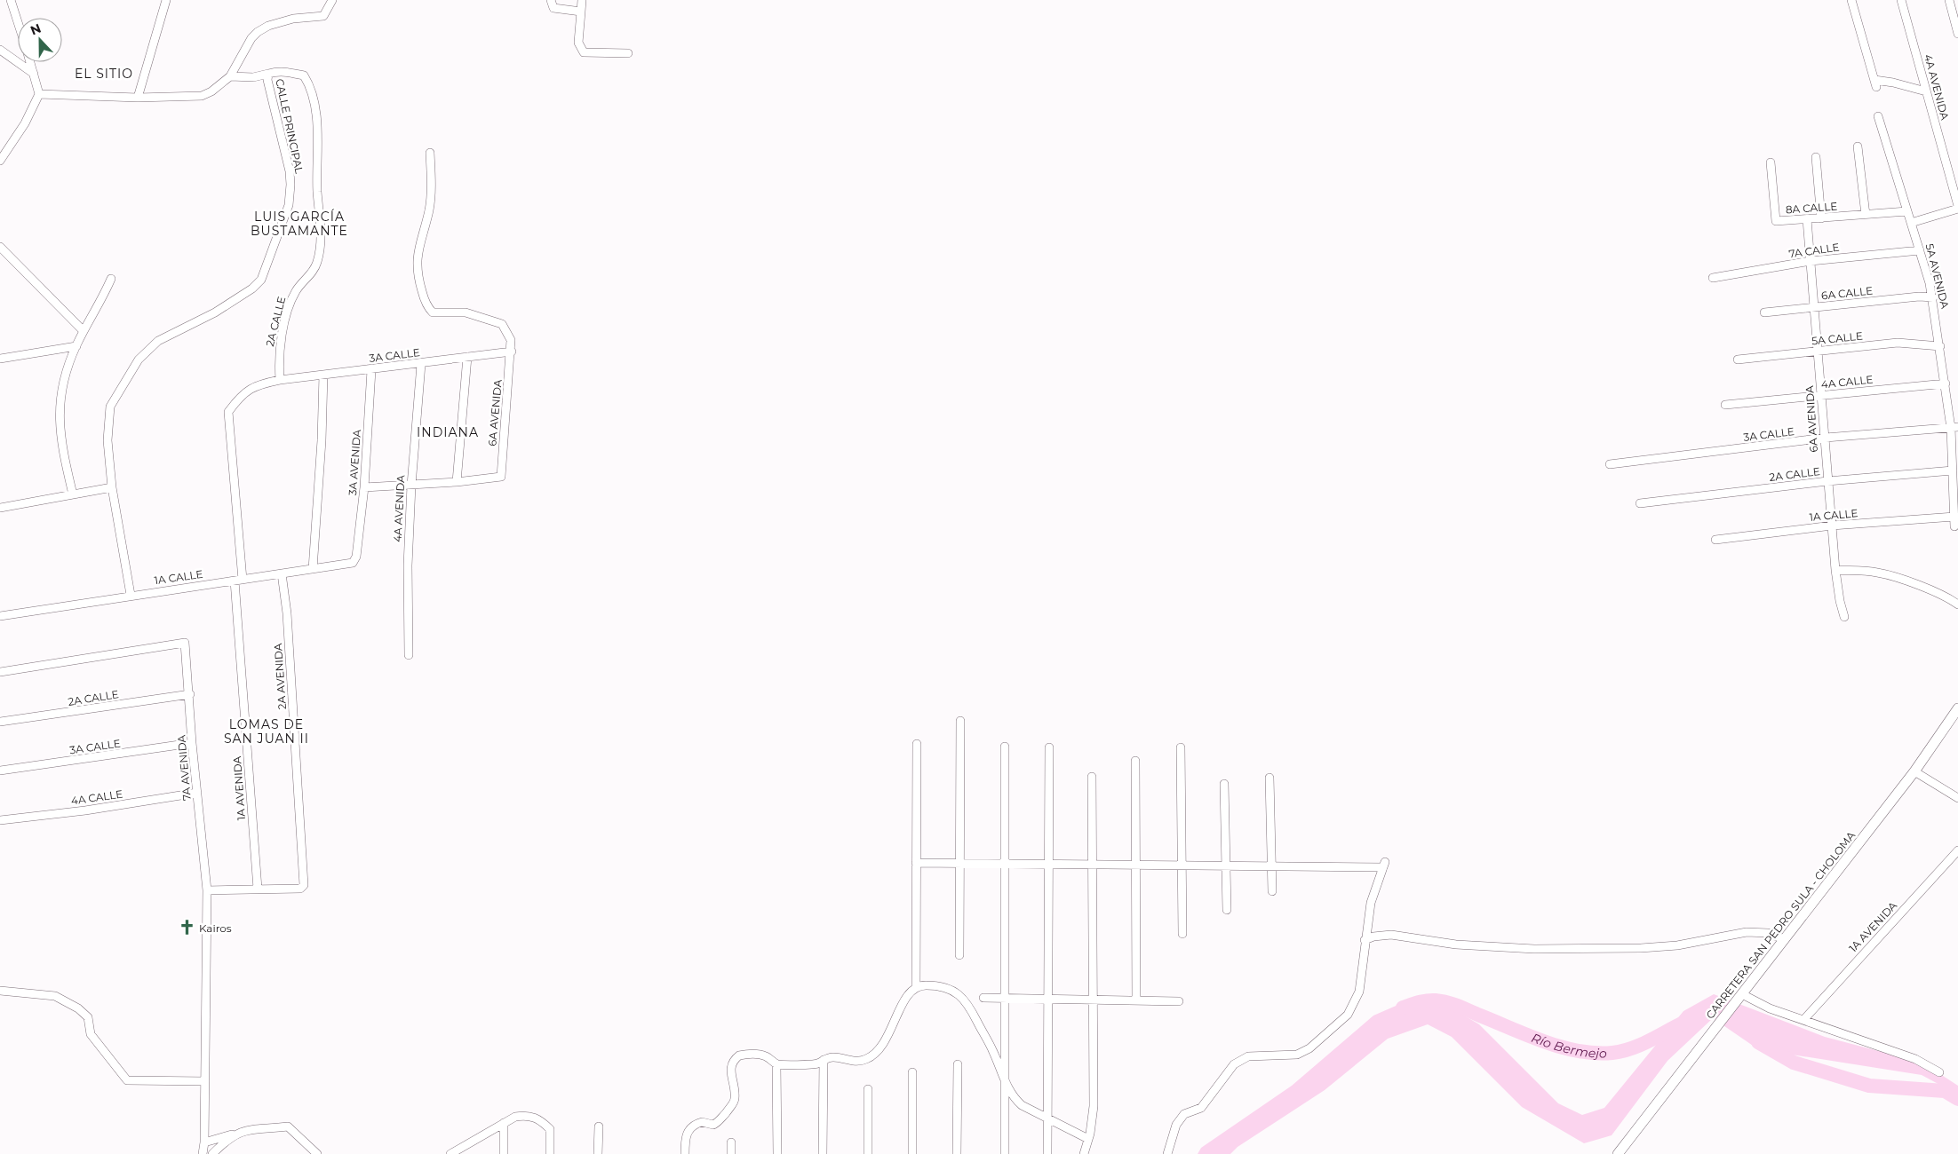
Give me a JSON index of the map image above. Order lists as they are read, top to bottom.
{
  "streets": {
    "main road": ["CARRETERA SAN PEDRO SULA - CHOLOMA"],
    "street": [
      "4A AVENIDA",
      "CALLE PRINCIPAL",
      "8A CALLE",
      "7A CALLE",
      "5A AVENIDA",
      "6A CALLE",
      "2A CALLE",
      "5A CALLE",
      "3A CALLE",
      "4A CALLE",
      "6A AVENIDA",
      "3A AVENIDA",
      "1A CALLE",
      "2A AVENIDA",
      "7A AVENIDA",
      "1A AVENIDA"
    ]
  },
  "crossings": [
    ["4A AVENIDA", "3A CALLE"],
    ["CALLE PRINCIPAL", "2A CALLE"],
    ["8A CALLE", "5A AVENIDA"],
    ["8A CALLE", "6A AVENIDA"],
    ["7A CALLE", "5A AVENIDA"],
    ["7A CALLE", "6A AVENIDA"],
    ["5A AVENIDA", "6A CALLE"],
    ["5A AVENIDA", "2A CALLE"],
    ["5A AVENIDA", "5A CALLE"],
    ["5A AVENIDA", "3A CALLE"],
    ["5A AVENIDA", "4A CALLE"],
    ["5A AVENIDA", "1A CALLE"],
    ["6A CALLE", "6A AVENIDA"],
    ["2A CALLE", "3A CALLE"],
    ["2A CALLE", "6A AVENIDA"],
    ["2A CALLE", "7A AVENIDA"],
    ["2A CALLE", "1A AVENIDA"],
    ["5A CALLE", "6A AVENIDA"],
    ["3A CALLE", "6A AVENIDA"],
    ["3A CALLE", "3A AVENIDA"],
    ["3A CALLE", "7A AVENIDA"],
    ["3A CALLE", "1A AVENIDA"],
    ["4A CALLE", "6A AVENIDA"],
    ["4A CALLE", "7A AVENIDA"],
    ["6A AVENIDA", "1A CALLE"],
    ["3A AVENIDA", "1A CALLE"],
    ["1A CALLE", "2A AVENIDA"],
    ["1A CALLE", "1A AVENIDA"],
    ["2A AVENIDA", "1A AVENIDA"]
  ],
  "districts": [
    "EL SITIO",
    "LUIS GARCÍA BUSTAMANTE",
    "INDIANA",
    "LOMAS DE SAN JUAN II"
  ],
  "water": ["Río Bermejo"],
  "places": {
    "church": ["Kairos"]
  },
  "north": "top"
}
